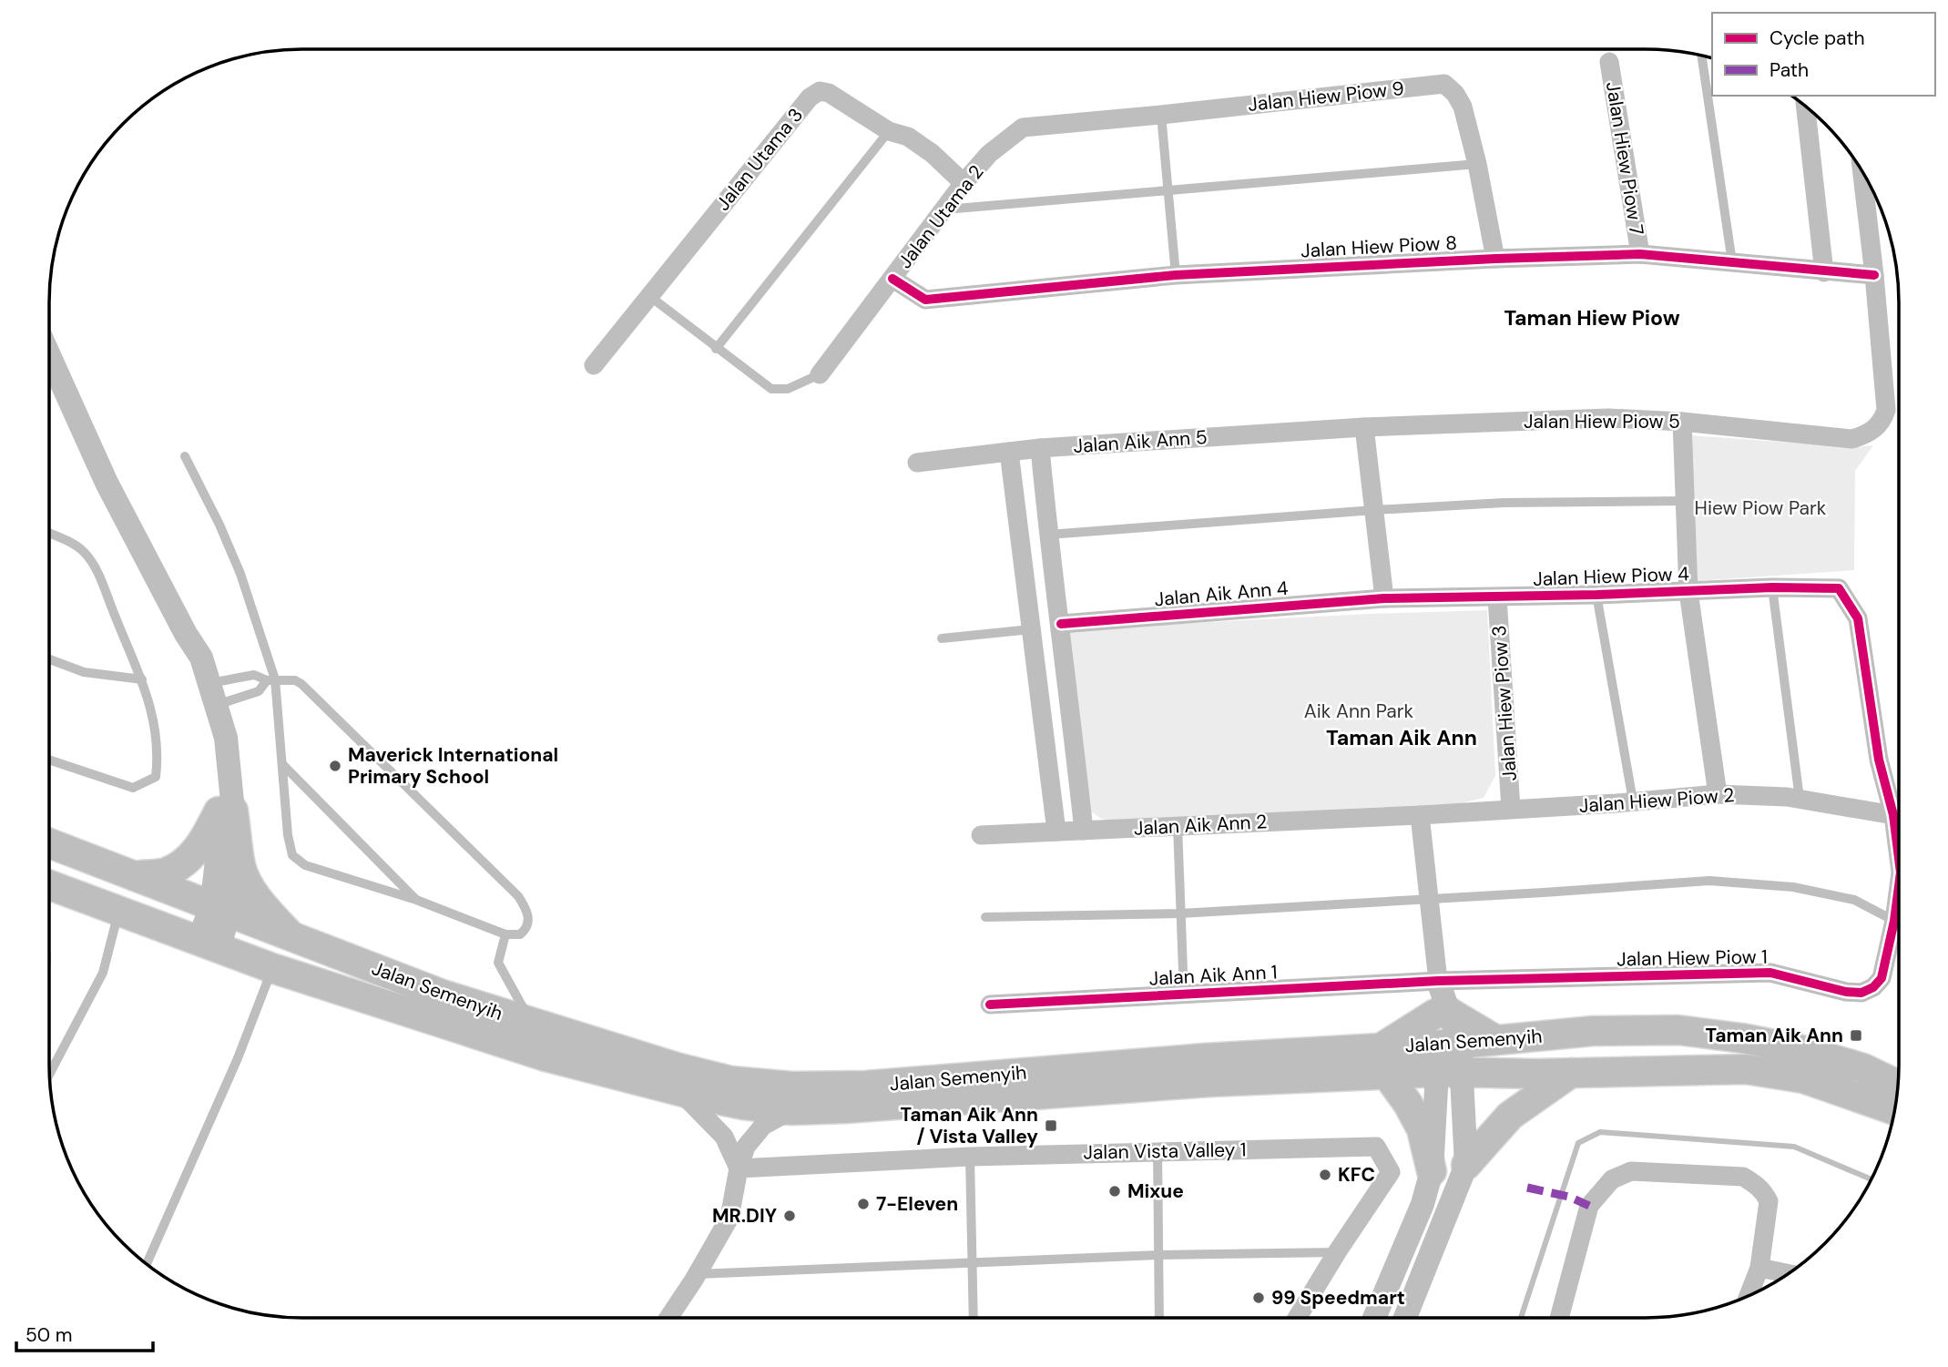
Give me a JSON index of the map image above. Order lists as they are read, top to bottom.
{
  "streets": {
    "main road": ["Jalan Semenyih"],
    "street": [
      "Jalan Hiew Piow 9",
      "Jalan Hiew Piow 7",
      "Jalan Utama 3",
      "Jalan Utama 2",
      "Jalan Hiew Piow 8",
      "Jalan Hiew Piow 5",
      "Jalan Aik Ann 5",
      "Jalan Hiew Piow 4",
      "Jalan Aik Ann 4",
      "Jalan Hiew Piow 3",
      "Jalan Hiew Piow 2",
      "Jalan Aik Ann 2",
      "Jalan Hiew Piow 1",
      "Jalan Aik Ann 1",
      "Jalan Vista Valley 1"
    ]
  },
  "crossings": [
    ["Jalan Hiew Piow 9", "Jalan Utama 2"],
    ["Jalan Hiew Piow 9", "Jalan Hiew Piow 8"],
    ["Jalan Hiew Piow 7", "Jalan Hiew Piow 8"],
    ["Jalan Utama 3", "Jalan Utama 2"],
    ["Jalan Utama 2", "Jalan Hiew Piow 8"],
    ["Jalan Hiew Piow 8", "Jalan Hiew Piow 5"],
    ["Jalan Hiew Piow 5", "Jalan Aik Ann 5"],
    ["Jalan Hiew Piow 4", "Jalan Aik Ann 4"],
    ["Jalan Hiew Piow 4", "Jalan Hiew Piow 3"],
    ["Jalan Hiew Piow 4", "Jalan Hiew Piow 1"],
    ["Jalan Hiew Piow 3", "Jalan Hiew Piow 2"],
    ["Jalan Hiew Piow 2", "Jalan Aik Ann 2"],
    ["Jalan Hiew Piow 2", "Jalan Hiew Piow 1"],
    ["Jalan Hiew Piow 1", "Jalan Aik Ann 1"]
  ],
  "districts": ["Taman Hiew Piow", "Taman Aik Ann"],
  "parks": ["Hiew Piow Park", "Aik Ann Park"],
  "places": {
    "other": [
      "Maverick International Primary School",
      "KFC",
      "Mixue",
      "7-Eleven",
      "MR.DIY",
      "99 Speedmart"
    ],
    "transit": ["Taman Aik Ann", "Taman Aik Ann / Vista Valley"]
  },
  "legend": ["Cycle path", "Path"],
  "scale_bar": "50 m"
}
